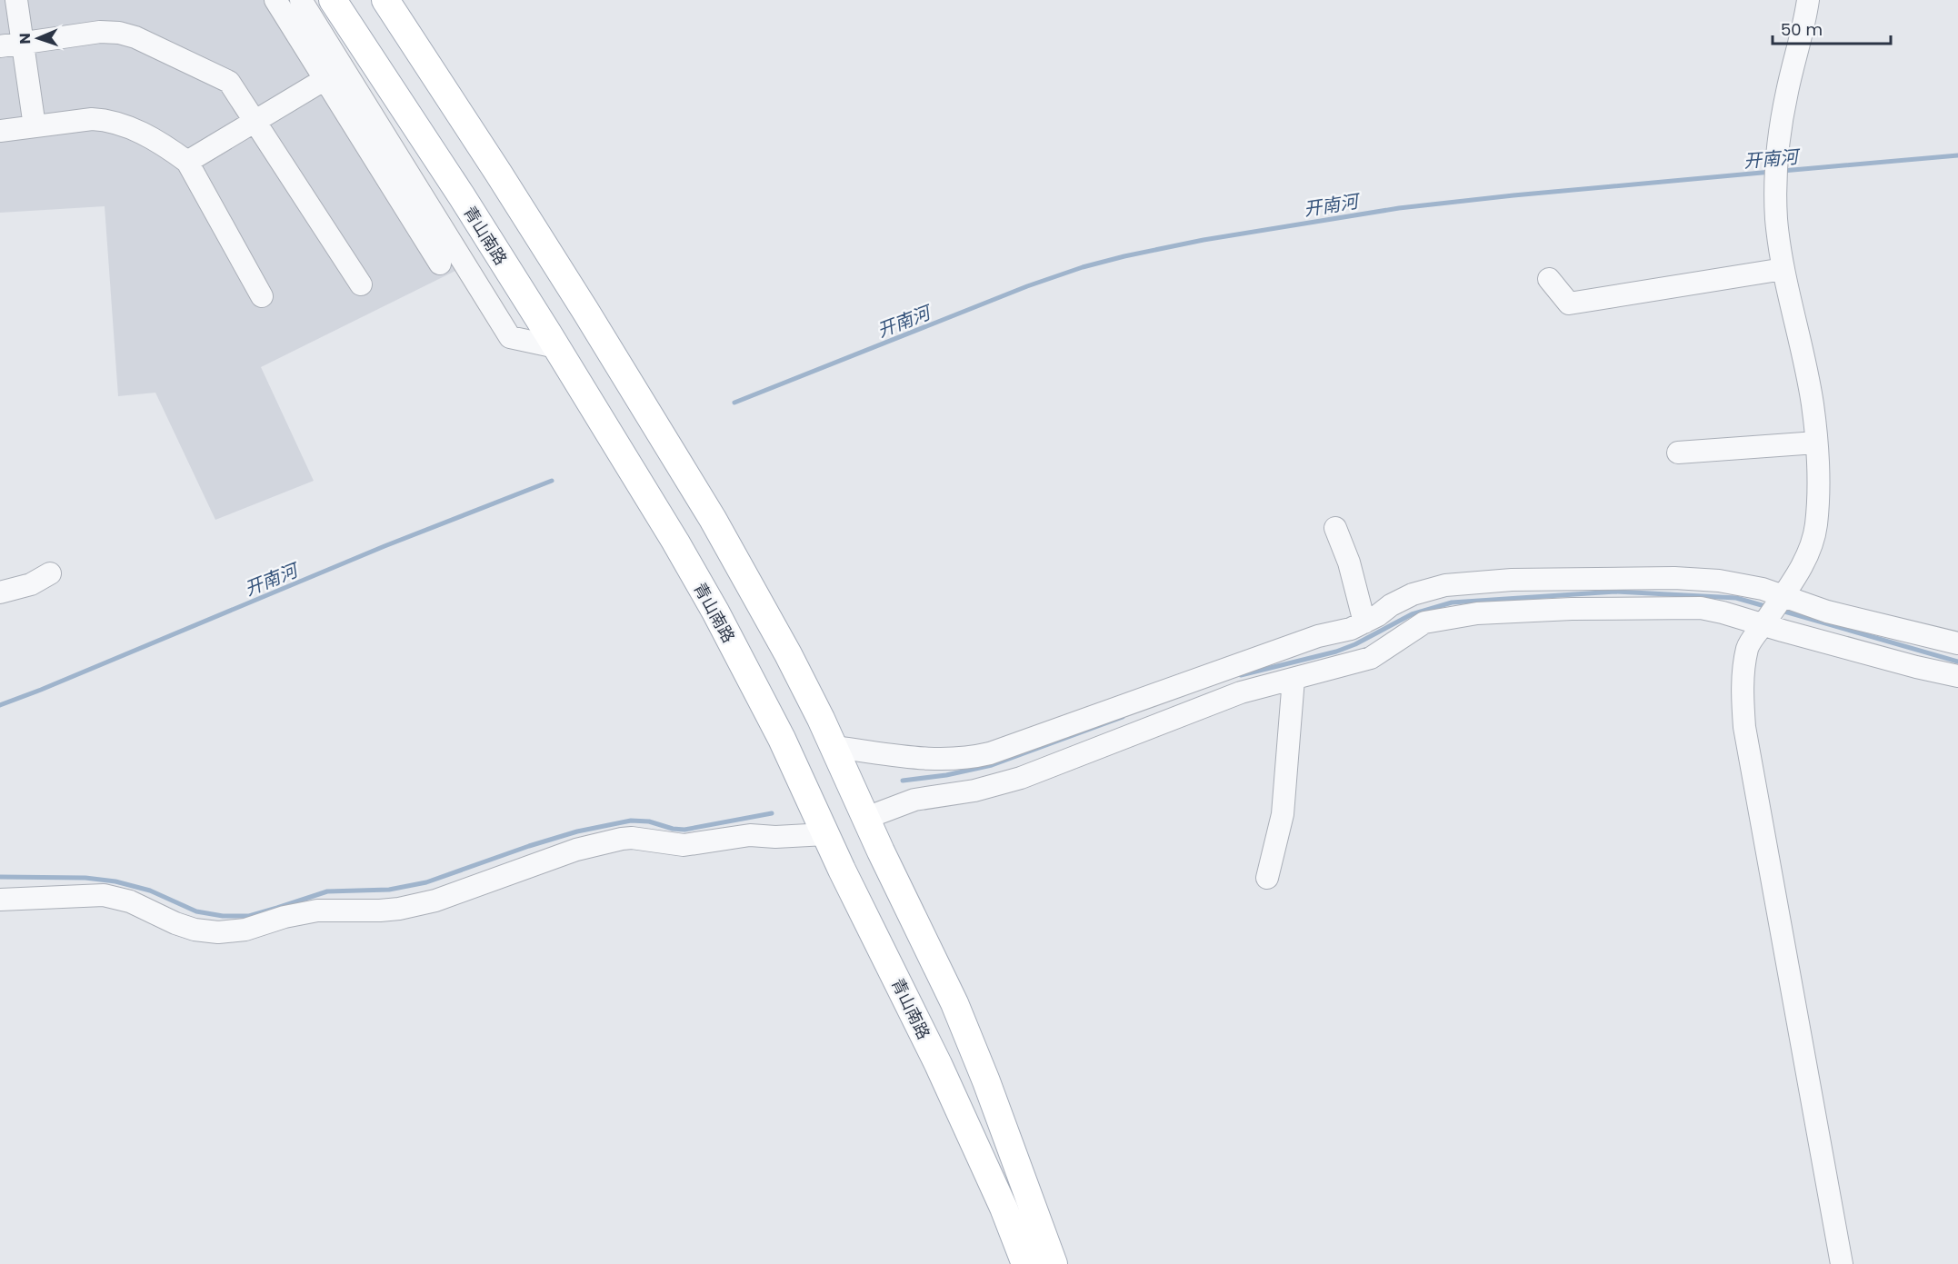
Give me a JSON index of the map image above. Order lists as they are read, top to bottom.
{
  "streets": {
    "main road": ["青山南路"]
  },
  "water": ["开南河"],
  "scale_bar": "50 m",
  "north": "left"
}
